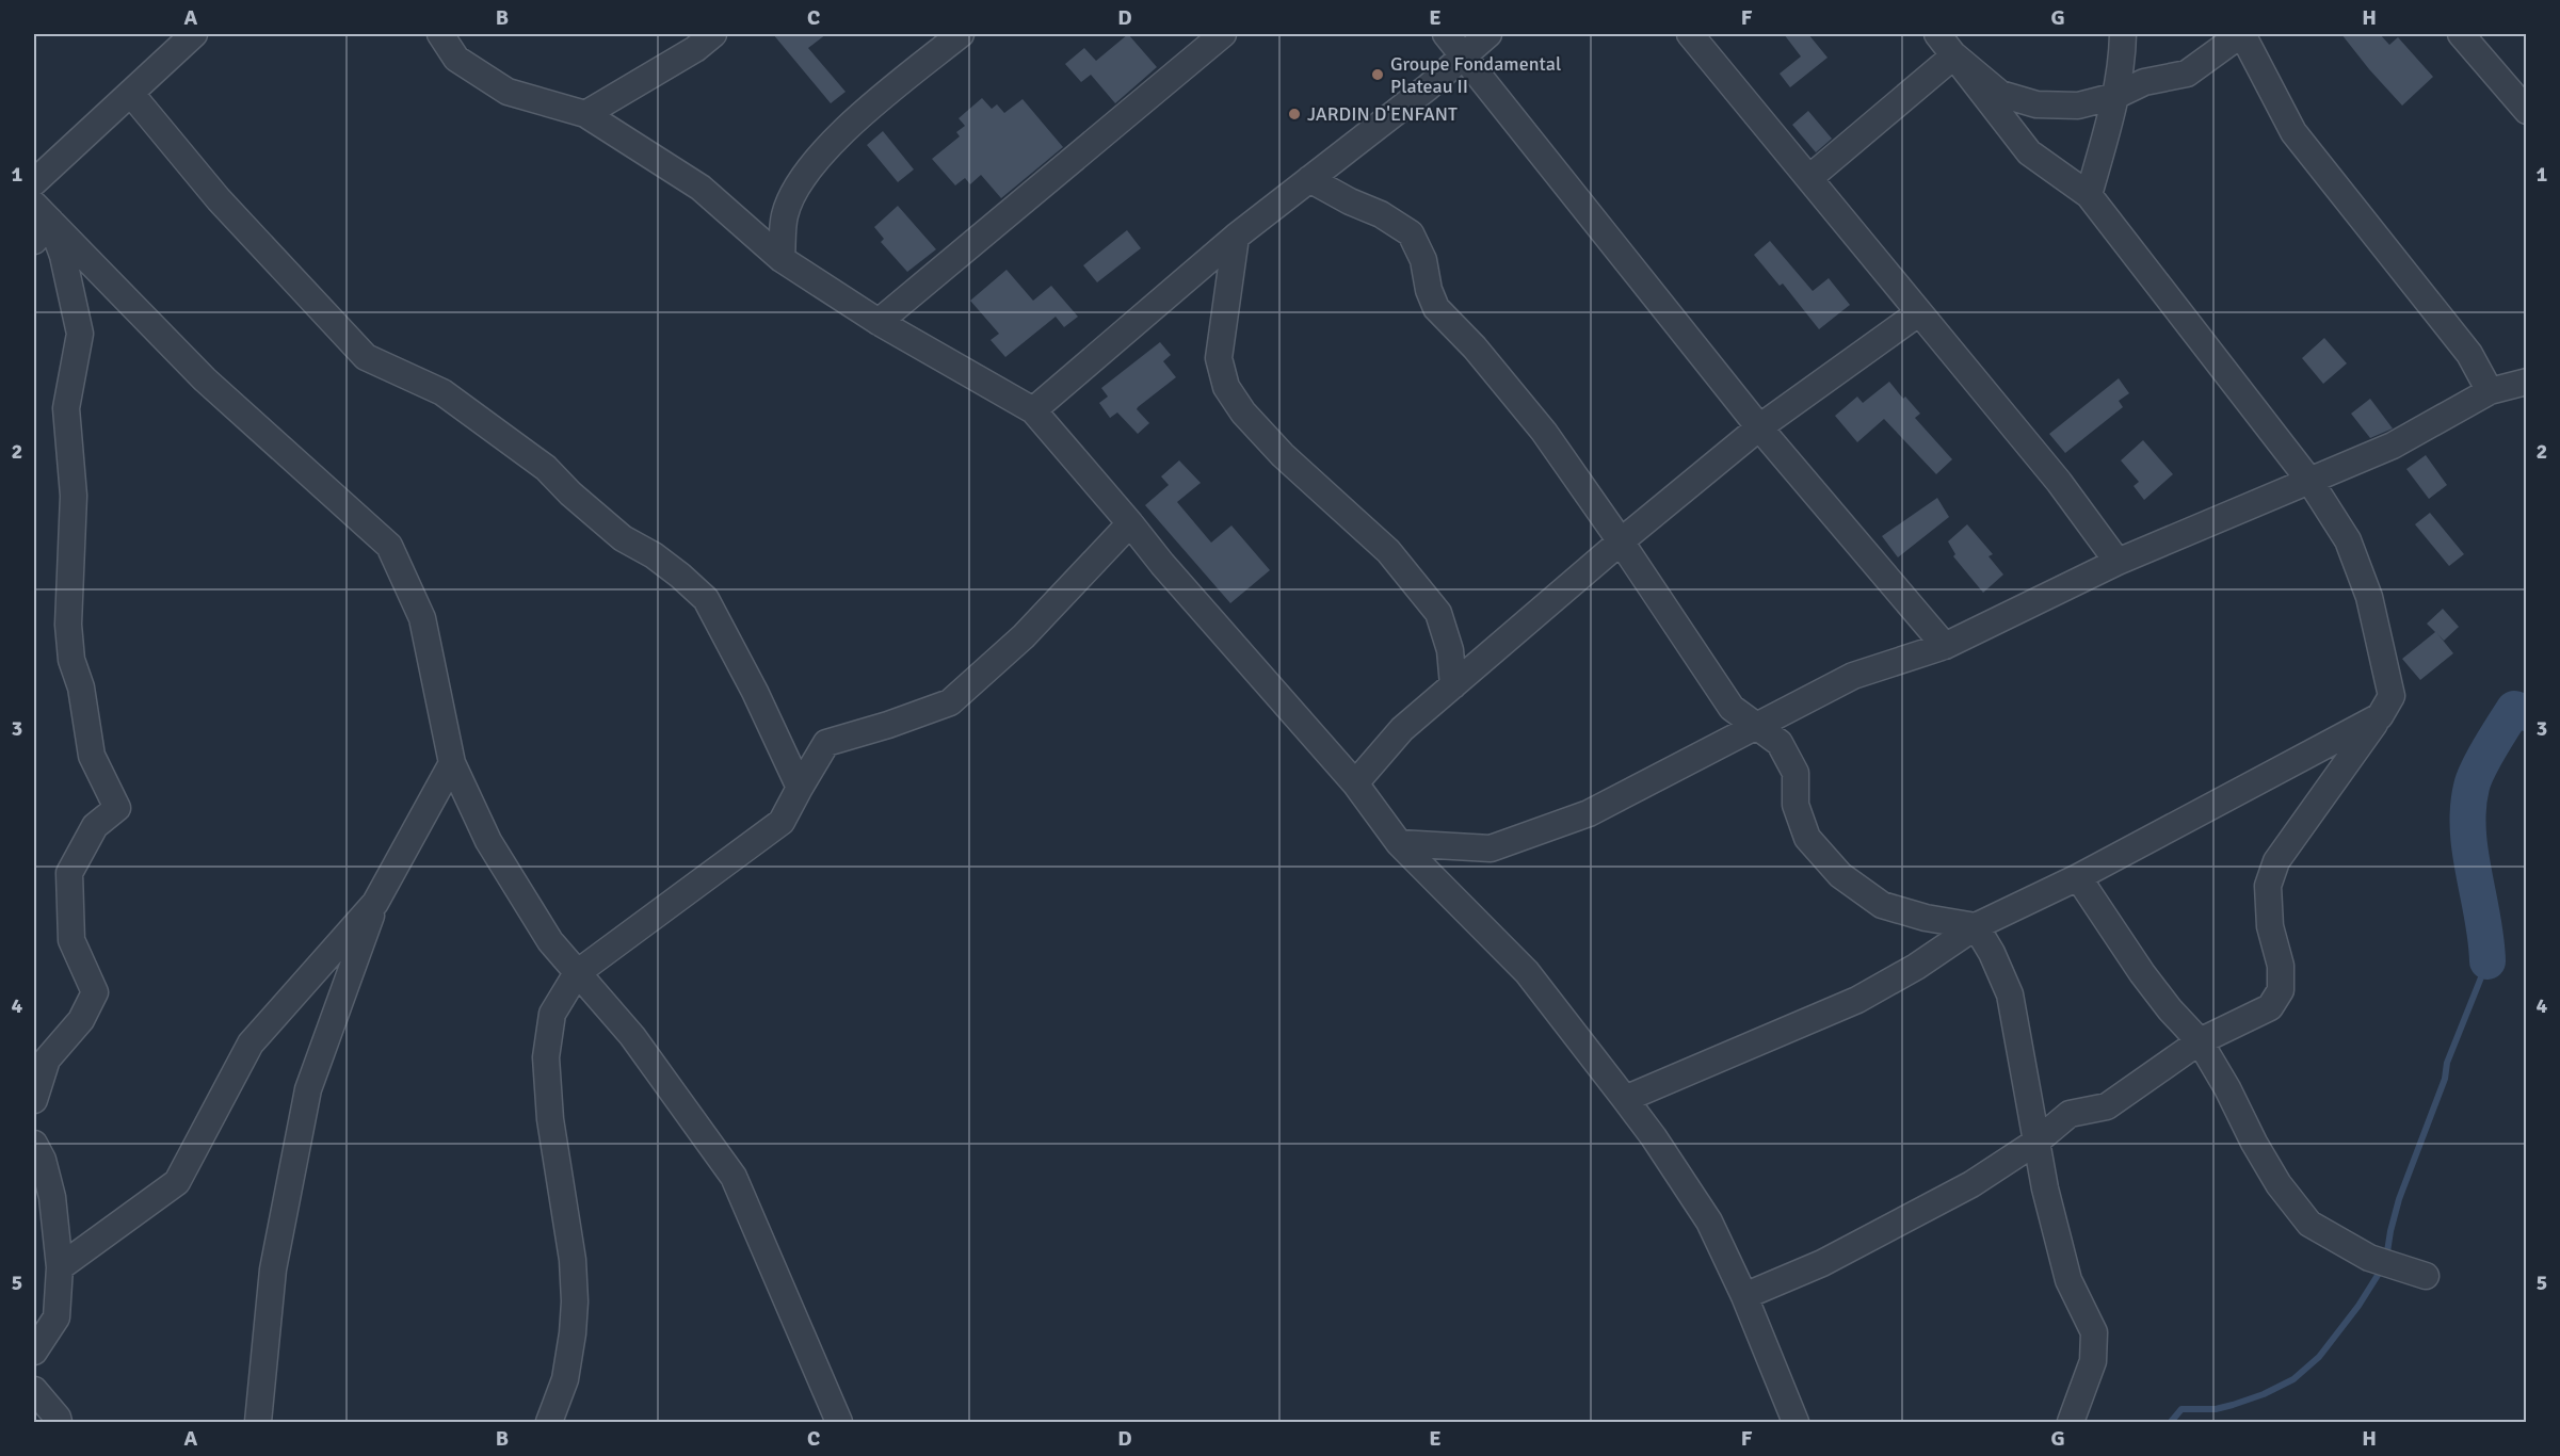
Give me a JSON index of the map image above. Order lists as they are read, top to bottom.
{
  "places": ["Groupe Fondamental Plateau II", "JARDIN D'ENFANT"],
  "grid": {
    "columns": [
      "A",
      "B",
      "C",
      "D",
      "E",
      "F",
      "G",
      "H"
    ],
    "rows": [
      "1",
      "2",
      "3",
      "4",
      "5"
    ]
  }
}
